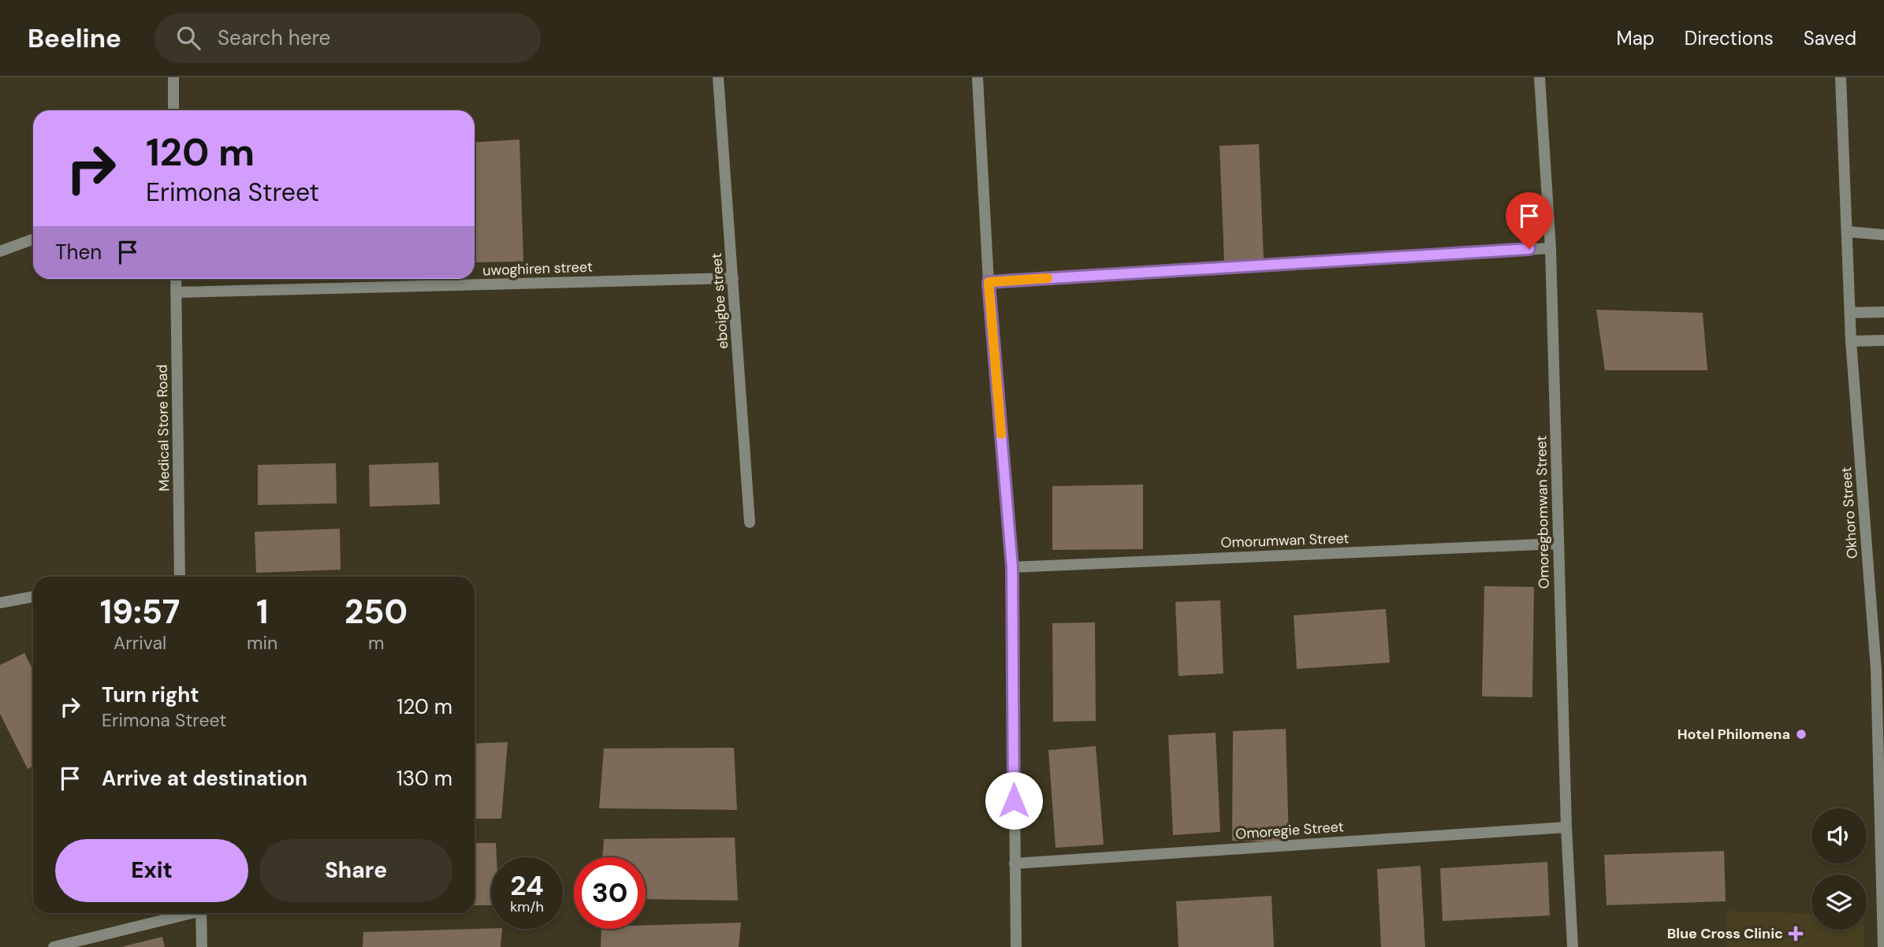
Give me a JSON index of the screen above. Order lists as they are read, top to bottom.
{
  "streets": {
    "street": [
      "uwoghiren street",
      "eboigbe street",
      "Medical Store Road",
      "Omoregbomwan Street",
      "Okhoro Street",
      "Omorumwan Street",
      "Omoregie Street"
    ]
  },
  "crossings": [
    ["uwoghiren street", "eboigbe street"],
    ["uwoghiren street", "Medical Store Road"],
    ["Omoregbomwan Street", "Omorumwan Street"],
    ["Omoregbomwan Street", "Omoregie Street"]
  ],
  "places": {
    "other": ["Hotel Philomena"],
    "health": ["Blue Cross Clinic"]
  },
  "page": {
    "header": "Beeline",
    "search": "Search here",
    "nav": ["Map", "Directions", "Saved"],
    "turn": ["120 m", "Erimona Street"],
    "then": "Then",
    "eta": [
      "19:57",
      "Arrival",
      "1",
      "min",
      "250",
      "m"
    ],
    "list": [
      {
        "name": "Turn right",
        "note": "Erimona Street",
        "value": "120 m"
      },
      {
        "name": "Arrive at destination",
        "value": "130 m"
      }
    ],
    "buttons": ["Exit", "Share"],
    "speed": "24 km/h",
    "limit": "30"
  }
}
